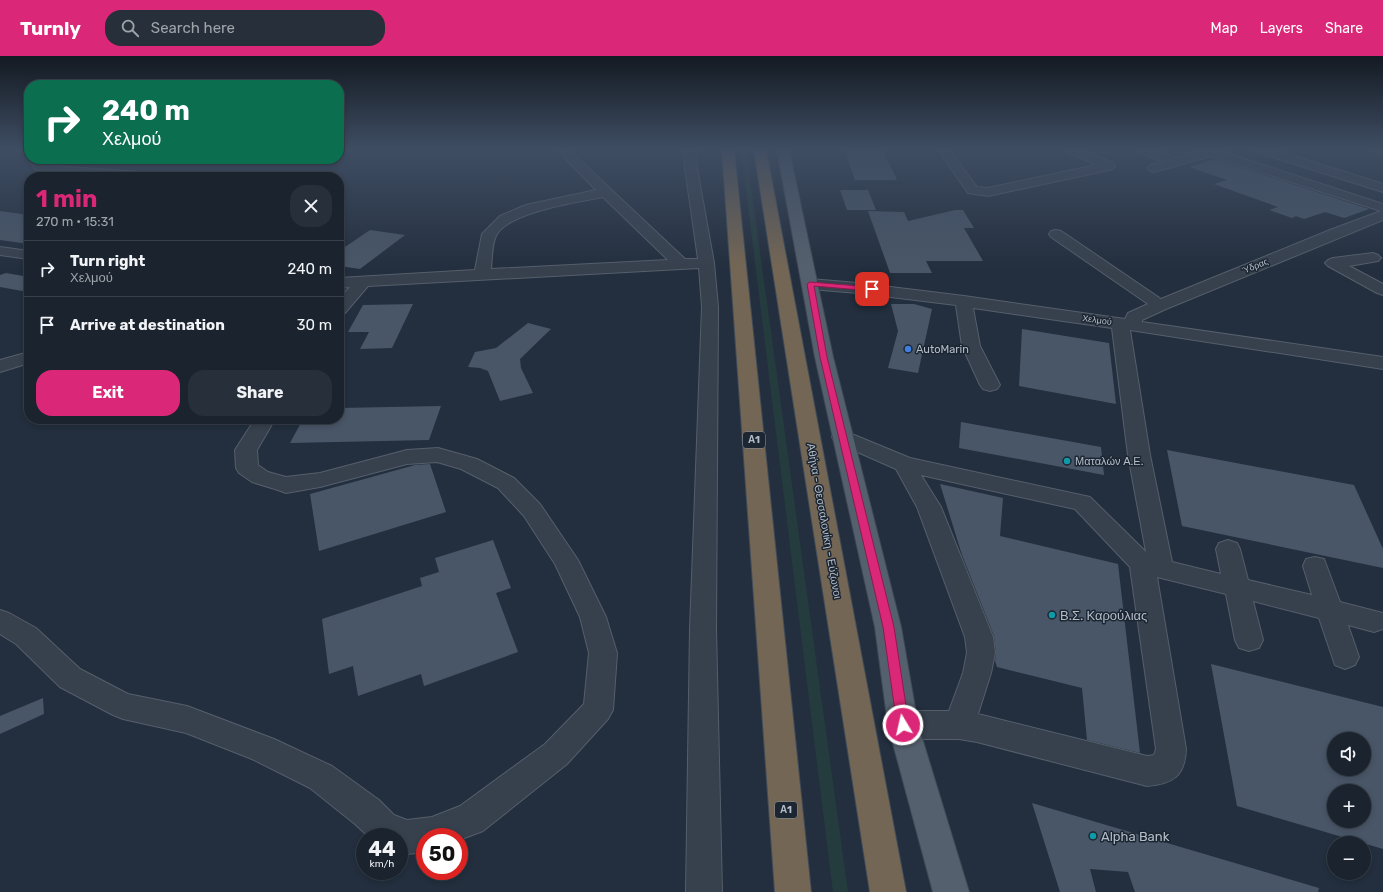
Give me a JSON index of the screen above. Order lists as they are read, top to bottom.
{
  "streets": {
    "highway": ["Α1", "Αθήνα - Θεσσαλονίκη - Εύζωνοι"],
    "street": ["Ύδρας", "Χελμού"]
  },
  "crossings": [
    ["Ύδρας", "Χελμού"]
  ],
  "places": [
    "AutoMarin",
    "Ματαλών Α.Ε.",
    "Β.Σ. Καρούλιας",
    "Alpha Bank"
  ],
  "page": {
    "header": "Turnly",
    "search": "Search here",
    "nav": ["Map", "Layers", "Share"],
    "turn": ["240 m", "Χελμού"],
    "heading": ["1 min", "270 m · 15:31"],
    "list": [
      {
        "name": "Turn right",
        "note": "Χελμού",
        "value": "240 m"
      },
      {
        "name": "Arrive at destination",
        "value": "30 m"
      }
    ],
    "buttons": ["Exit", "Share"],
    "map_buttons": ["+", "−"],
    "speed": "44 km/h",
    "limit": "50"
  }
}
